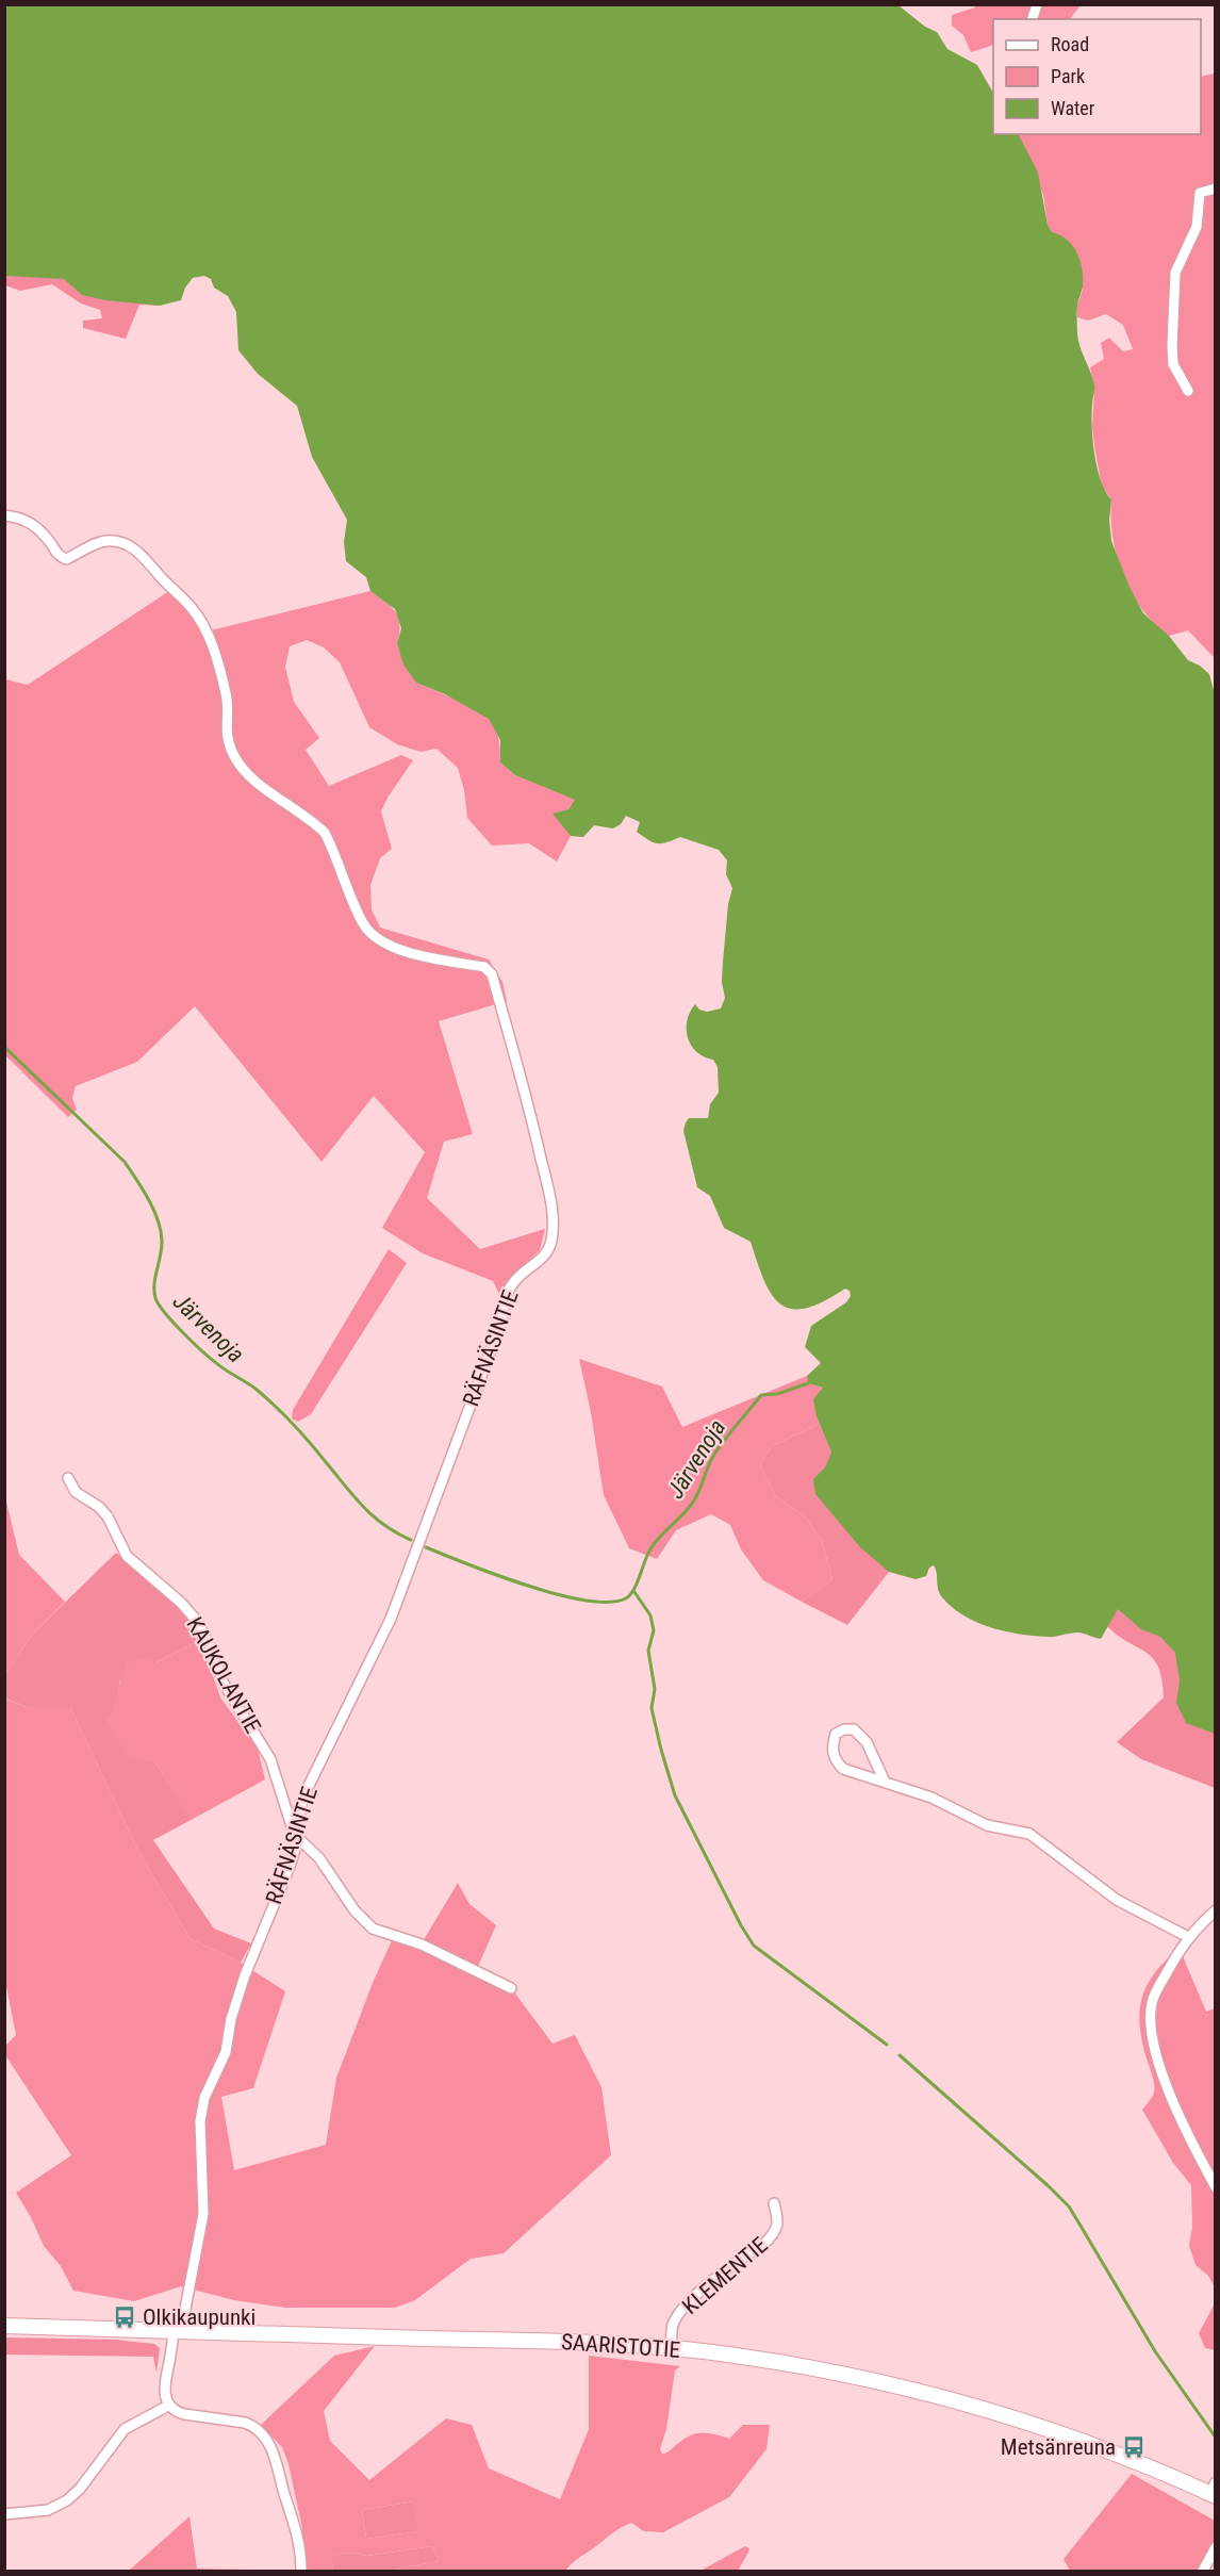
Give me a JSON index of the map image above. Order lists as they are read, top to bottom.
{
  "streets": {
    "main road": ["SAARISTOTIE"],
    "street": ["RÄFNÄSINTIE", "KAUKOLANTIE", "KLEMENTIE"]
  },
  "crossings": [
    ["RÄFNÄSINTIE", "KAUKOLANTIE"],
    ["RÄFNÄSINTIE", "SAARISTOTIE"],
    ["KLEMENTIE", "SAARISTOTIE"]
  ],
  "water": ["Järvenoja"],
  "places": {
    "bus stop": ["Olkikaupunki", "Metsänreuna"]
  },
  "legend": ["Road", "Park", "Water"]
}
